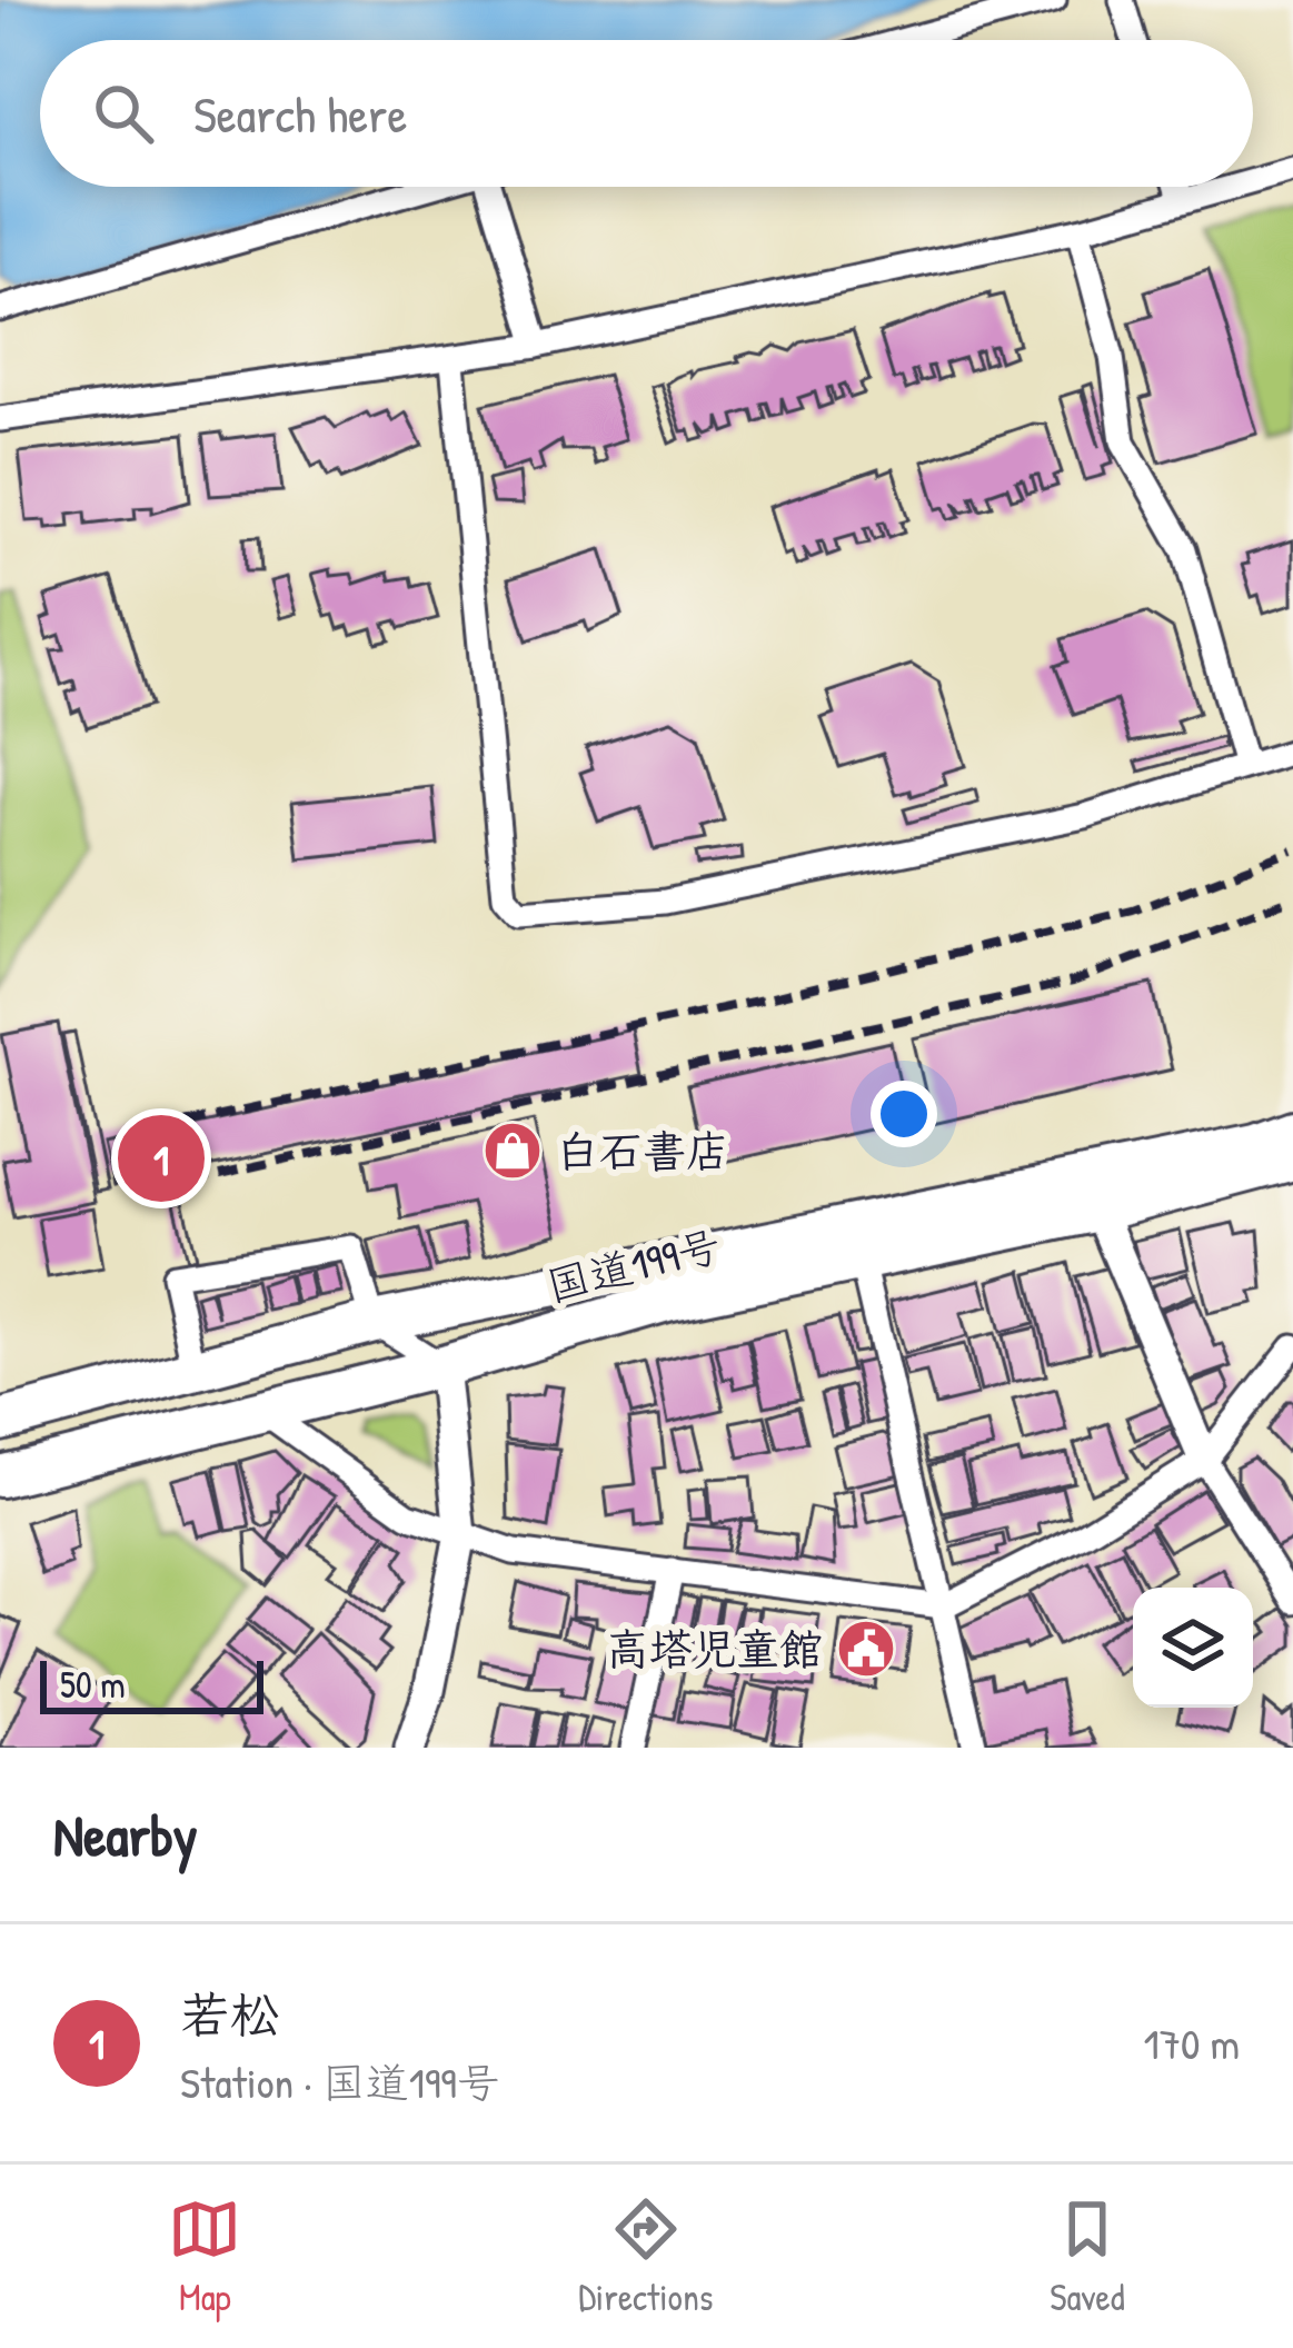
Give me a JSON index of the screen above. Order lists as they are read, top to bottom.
{
  "streets": {
    "highway": ["国道199号"]
  },
  "places": {
    "shop": ["白石書店"],
    "public building": ["高塔児童館"]
  },
  "scale_bar": "50 m",
  "page": {
    "search": "Search here",
    "pins": "1",
    "scale": "50 m",
    "heading": "Nearby",
    "list": [
      {
        "mark": "1",
        "name": "若松",
        "note": "Station · 国道199号",
        "value": "170 m"
      }
    ],
    "nav": ["Map", "Directions", "Saved"]
  }
}
